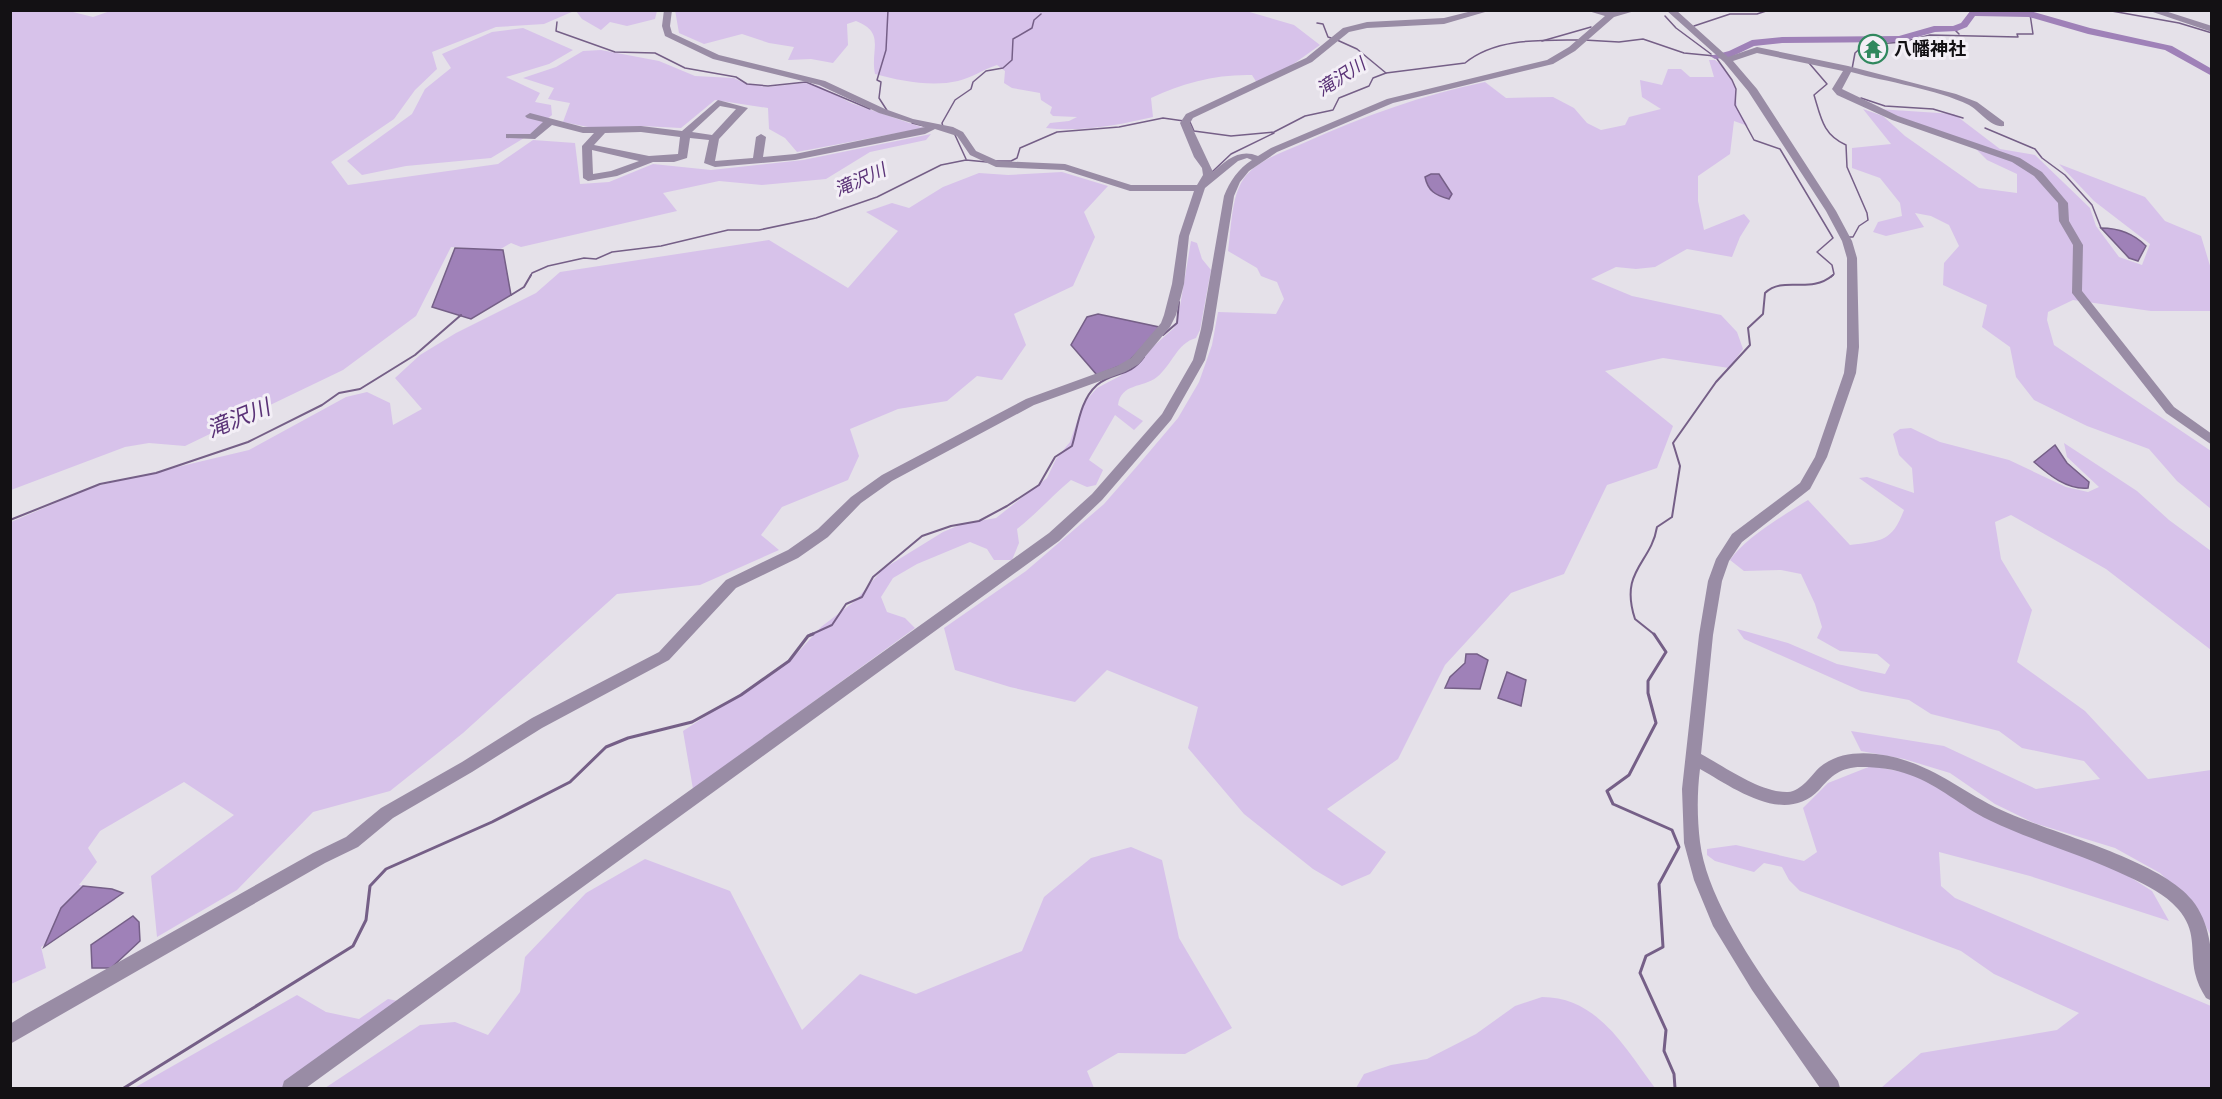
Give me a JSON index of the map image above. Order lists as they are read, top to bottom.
{
  "water": ["滝沢川"],
  "places": {
    "temple": ["八幡神社"]
  }
}
